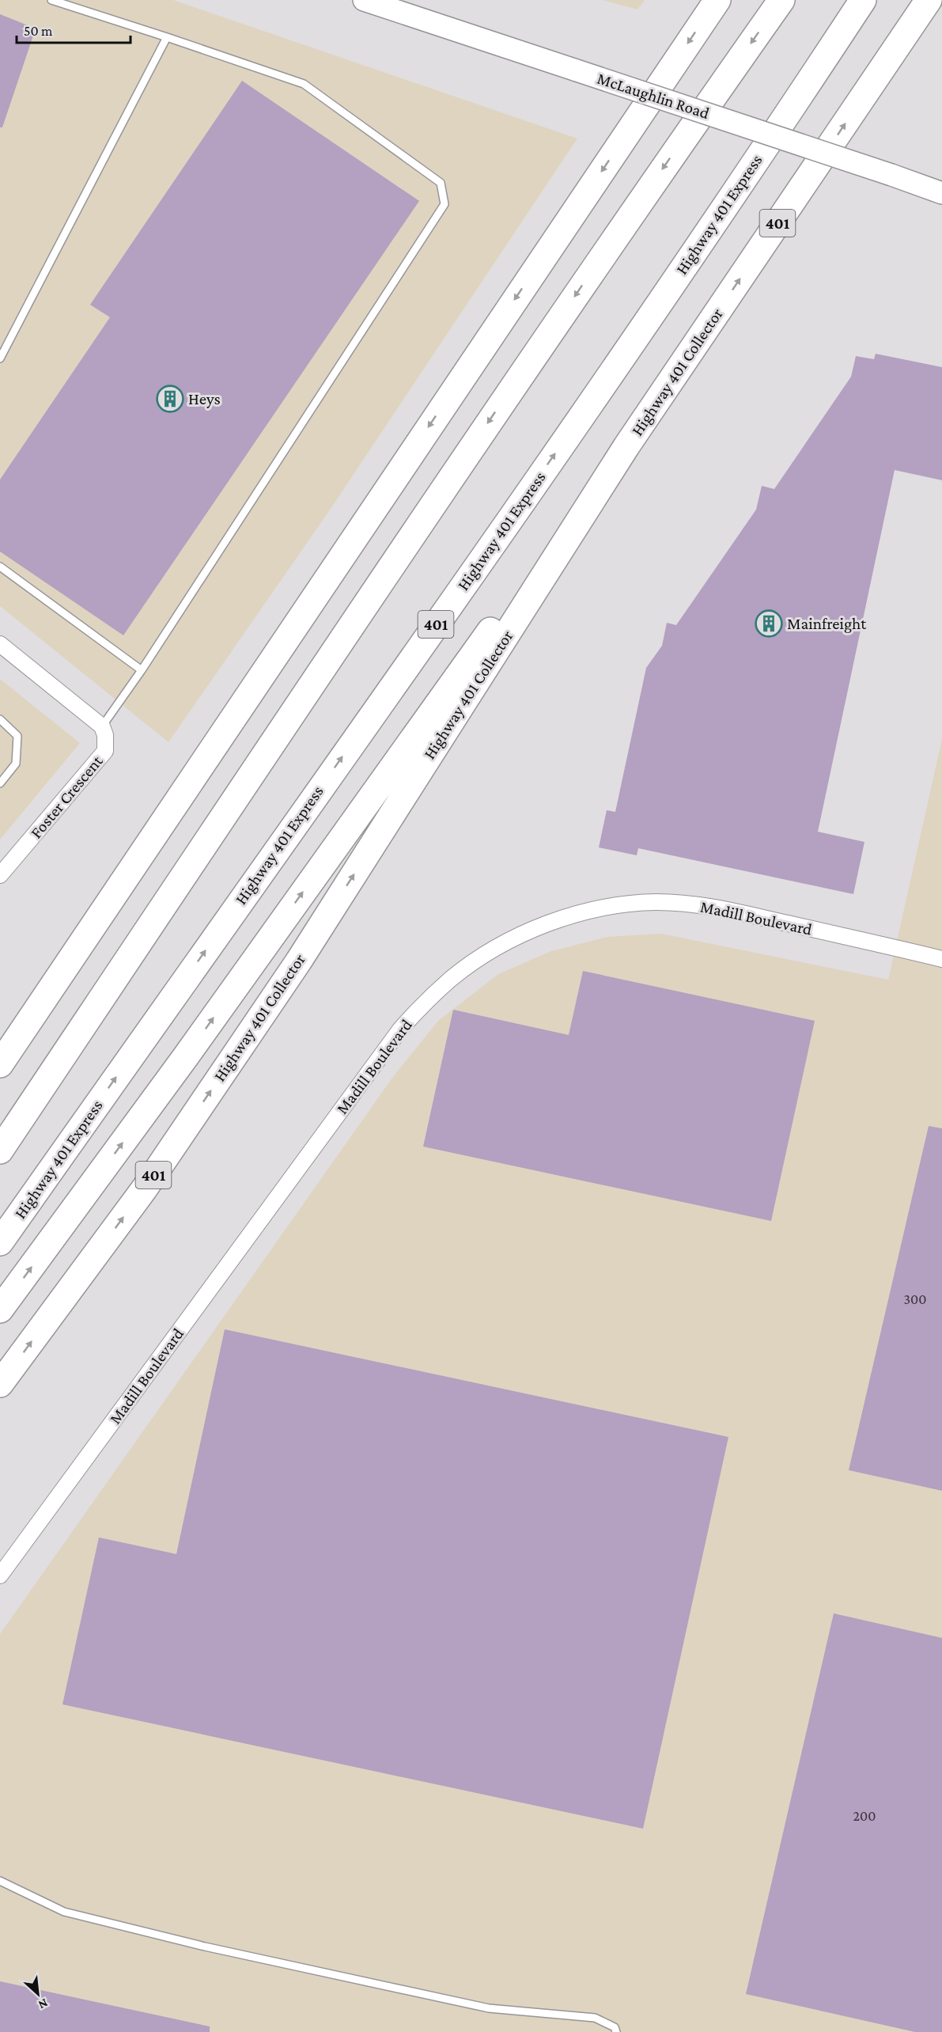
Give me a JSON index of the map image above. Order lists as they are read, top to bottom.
{
  "streets": {
    "highway": ["Highway 401 Express", "401", "Highway 401 Collector"],
    "street": ["McLaughlin Road", "Foster Crescent", "Madill Boulevard"]
  },
  "places": {
    "building": ["Heys", "Mainfreight"]
  },
  "house_numbers": ["300", "200"],
  "scale_bar": "50 m",
  "north": "bottom right"
}
